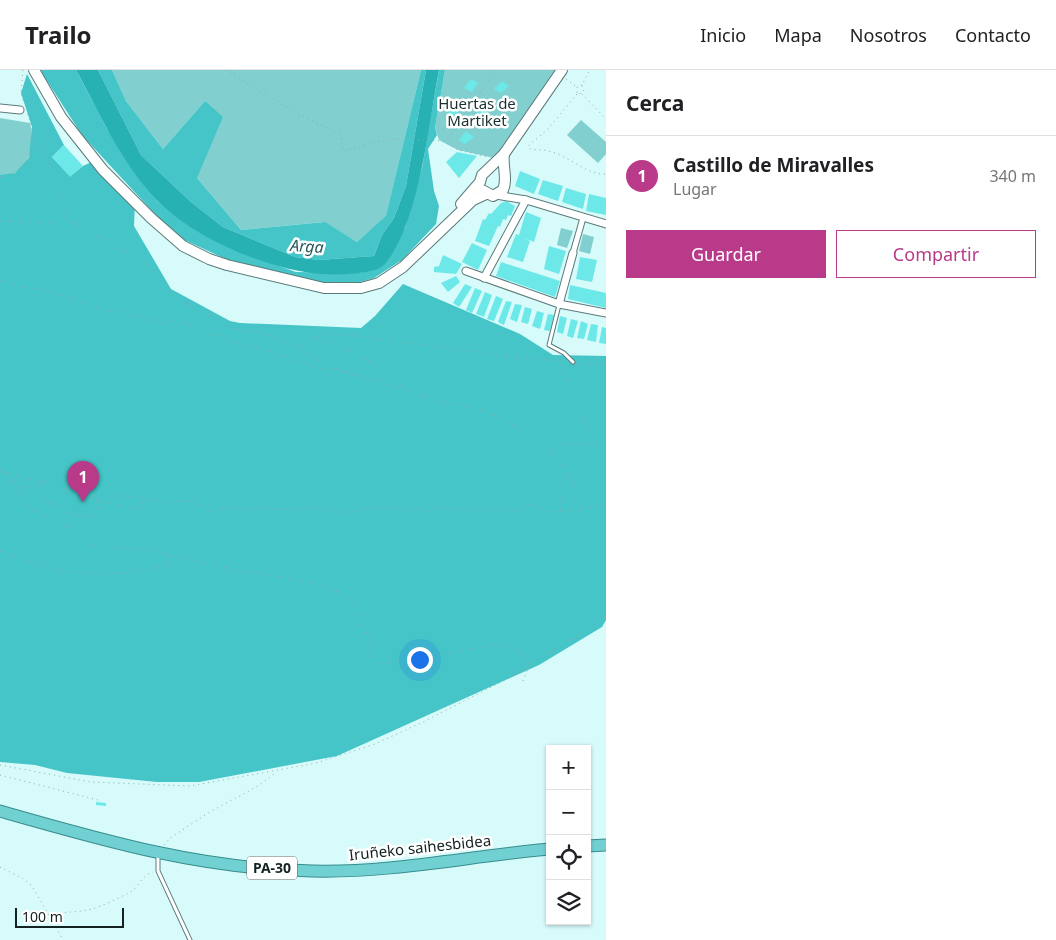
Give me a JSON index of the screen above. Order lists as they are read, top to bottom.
{
  "streets": {
    "highway": ["Iruñeko saihesbidea", "PA-30"]
  },
  "water": ["Arga"],
  "parks": ["Huertas de Martiket"],
  "scale_bar": "100 m",
  "page": {
    "header": "Trailo",
    "nav": [
      "Inicio",
      "Mapa",
      "Nosotros",
      "Contacto"
    ],
    "heading": "Cerca",
    "list": [
      {
        "mark": "1",
        "name": "Castillo de Miravalles",
        "note": "Lugar",
        "value": "340 m"
      }
    ],
    "buttons": ["Guardar", "Compartir"],
    "pins": "1",
    "map_buttons": ["+", "−"],
    "scale": "100 m"
  }
}
